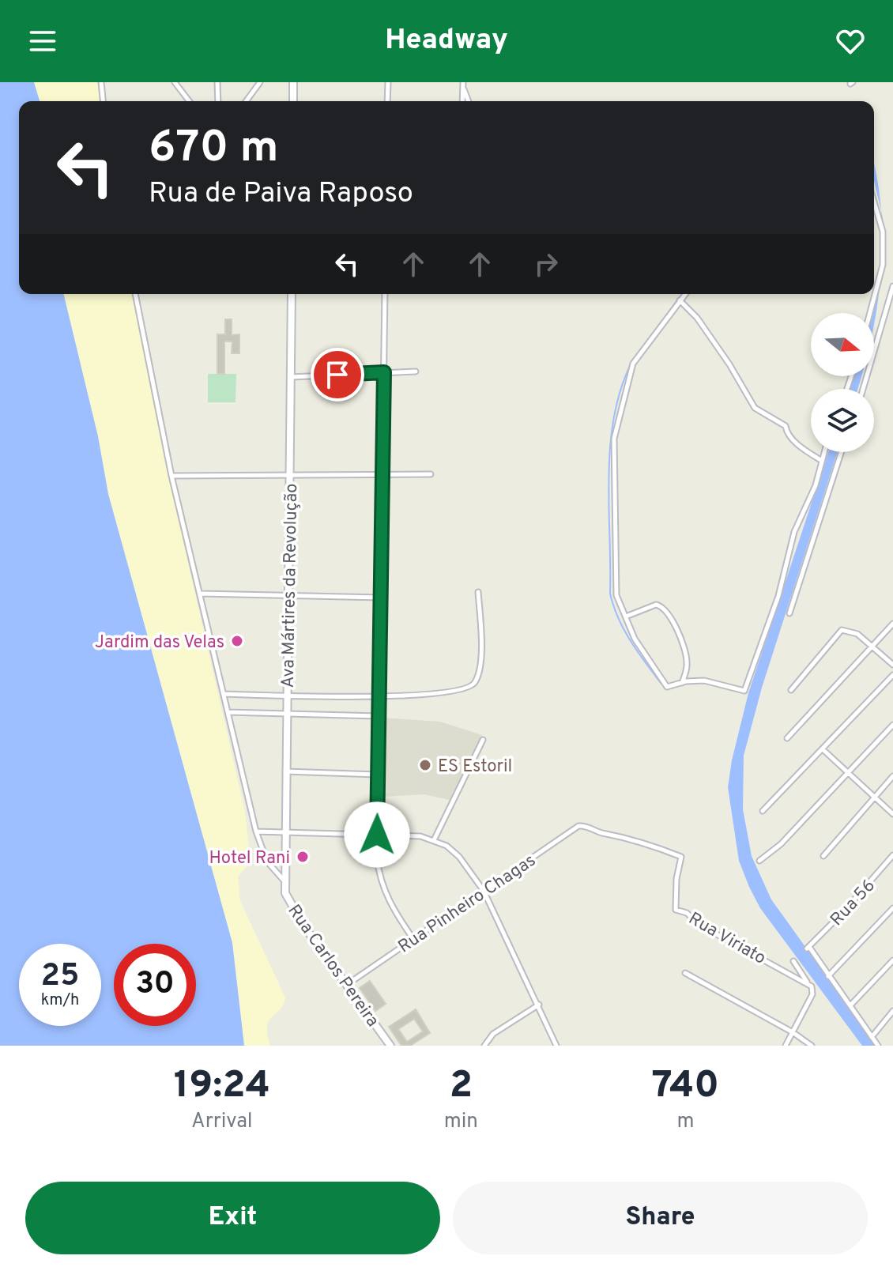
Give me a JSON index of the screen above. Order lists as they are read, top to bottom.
{
  "streets": {
    "street": [
      "Ava Mártires da Revolução",
      "Rua 56",
      "Rua Pinheiro Chagas",
      "Rua Viriato",
      "Rua Carlos Pereira"
    ]
  },
  "crossings": [
    ["Ava Mártires da Revolução", "Rua Carlos Pereira"],
    ["Rua Pinheiro Chagas", "Rua Viriato"],
    ["Rua Pinheiro Chagas", "Rua Carlos Pereira"]
  ],
  "places": ["Jardim das Velas", "ES Estoril", "Hotel Rani"],
  "north": "right",
  "page": {
    "header": "Headway",
    "turn": ["670 m", "Rua de Paiva Raposo"],
    "speed": "25 km/h",
    "limit": "30",
    "eta": [
      "19:24",
      "Arrival",
      "2",
      "min",
      "740",
      "m"
    ],
    "buttons": ["Exit", "Share"]
  }
}
